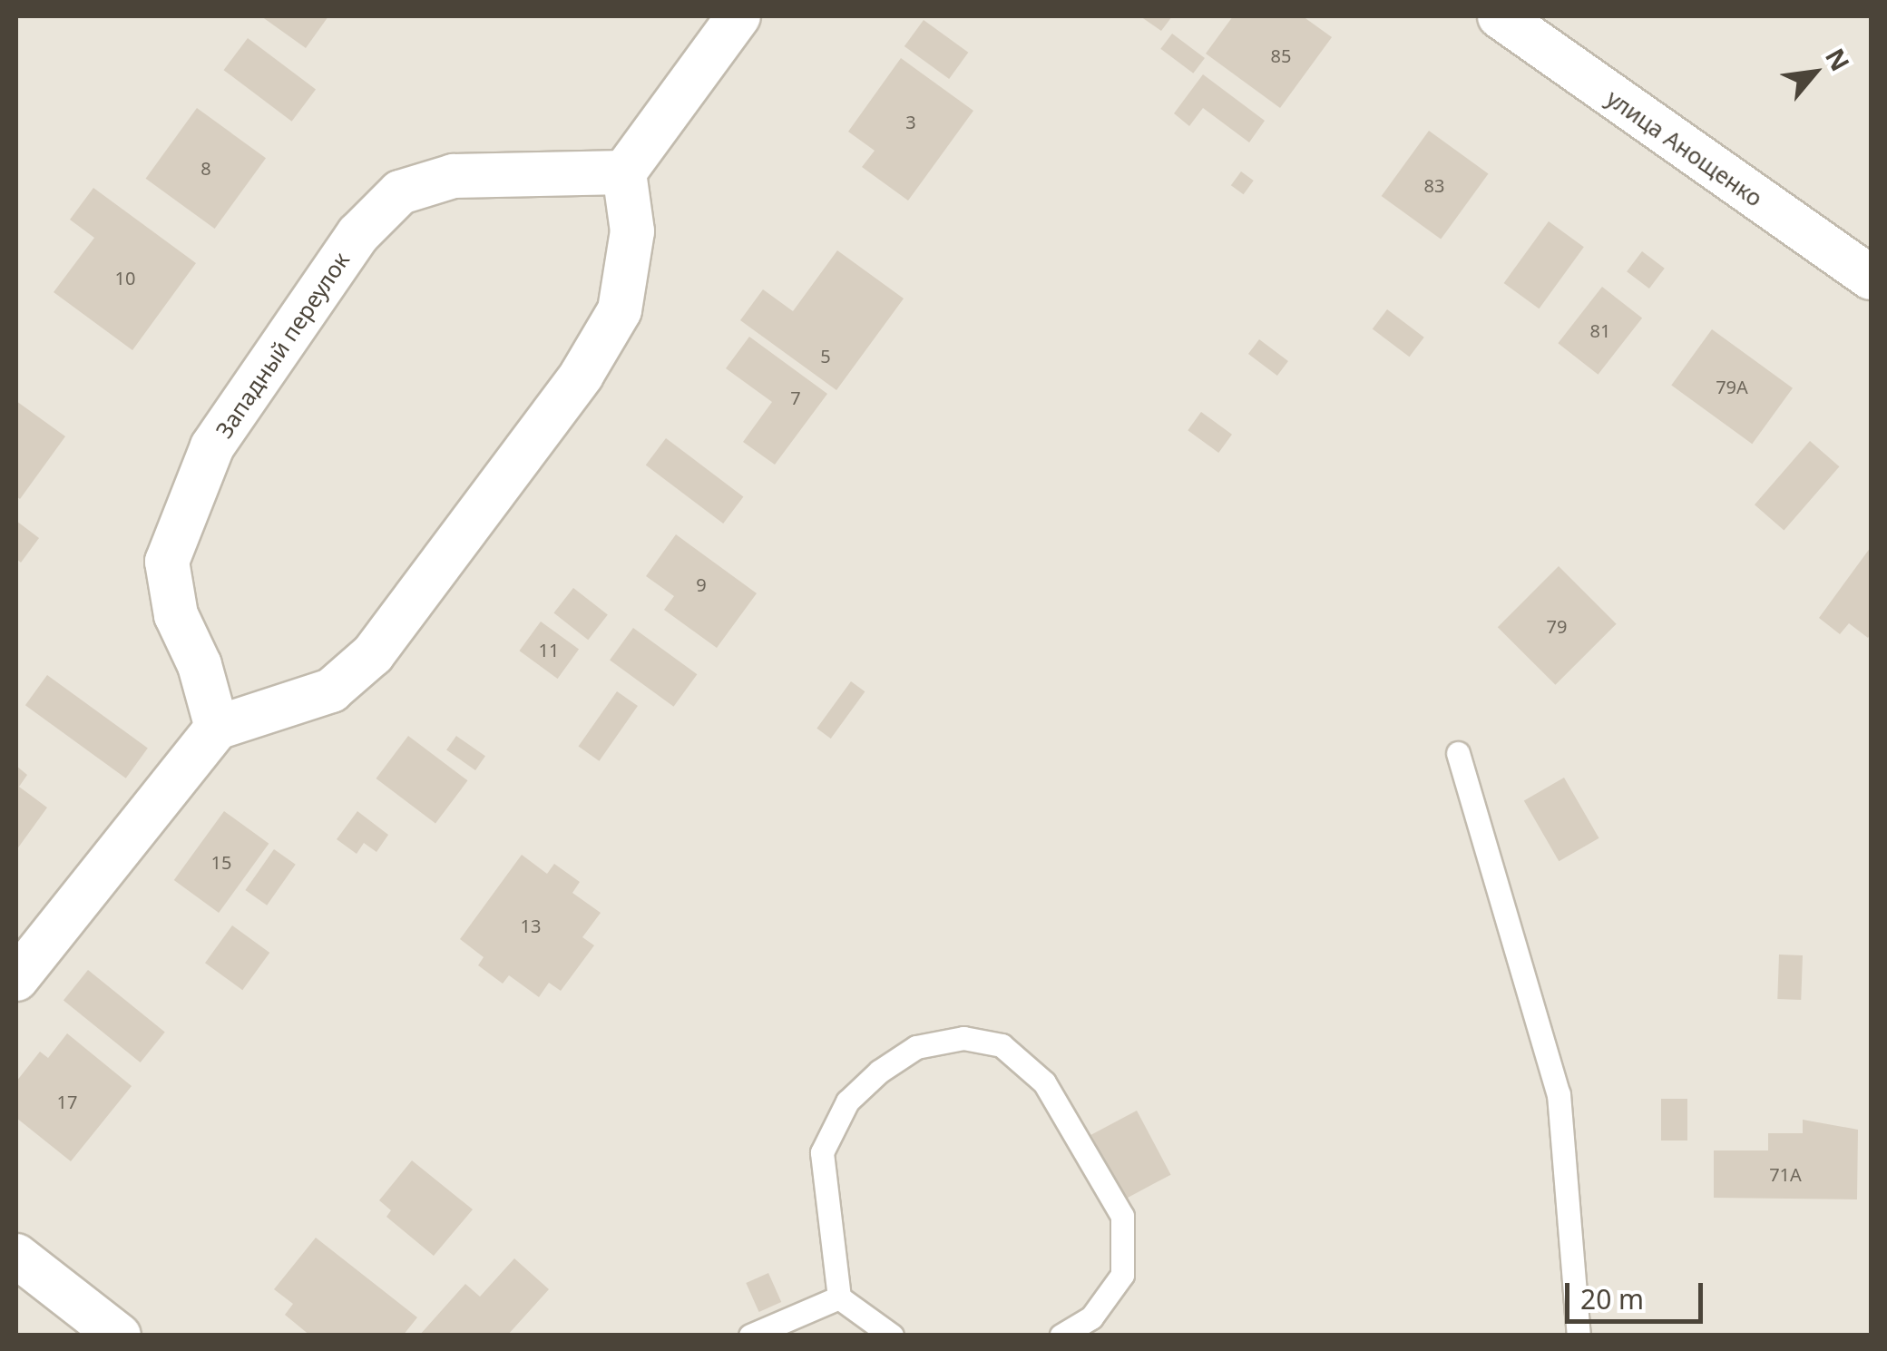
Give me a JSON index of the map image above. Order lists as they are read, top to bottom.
{
  "streets": {
    "street": ["улица Анощенко", "Западный переулок"]
  },
  "house_numbers": [
    "85",
    "3",
    "8",
    "83",
    "10",
    "81",
    "5",
    "79А",
    "7",
    "9",
    "79",
    "11",
    "15",
    "13",
    "17",
    "71А"
  ],
  "scale_bar": "20 m",
  "north": "top right"
}
